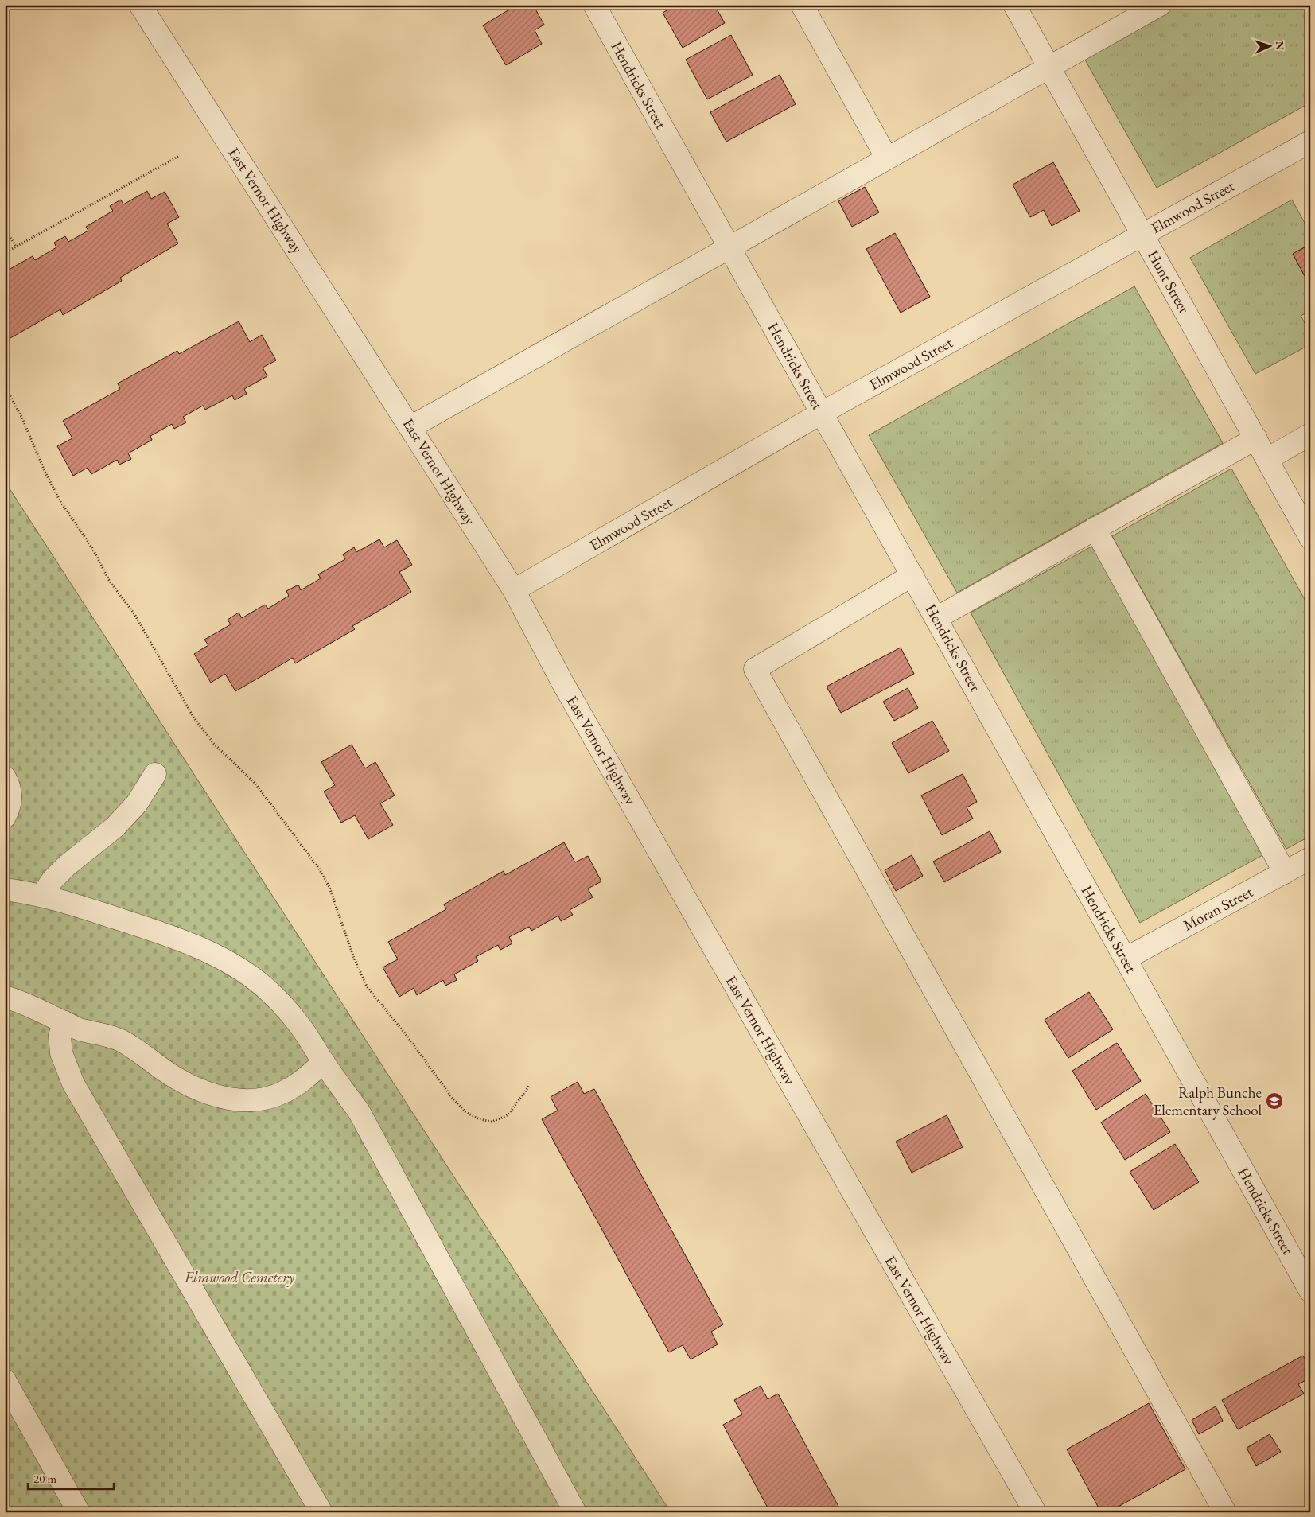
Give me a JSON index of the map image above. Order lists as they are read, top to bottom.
{
  "streets": {
    "street": [
      "Hendricks Street",
      "East Vernor Highway",
      "Elmwood Street",
      "Hunt Street",
      "Moran Street"
    ]
  },
  "crossings": [
    ["Hendricks Street", "Elmwood Street"],
    ["Hendricks Street", "Moran Street"],
    ["East Vernor Highway", "Elmwood Street"],
    ["Elmwood Street", "Hunt Street"]
  ],
  "parks": ["Elmwood Cemetery"],
  "places": {
    "school or university": ["Ralph Bunche Elementary School"]
  },
  "scale_bar": "20 m",
  "north": "right"
}
